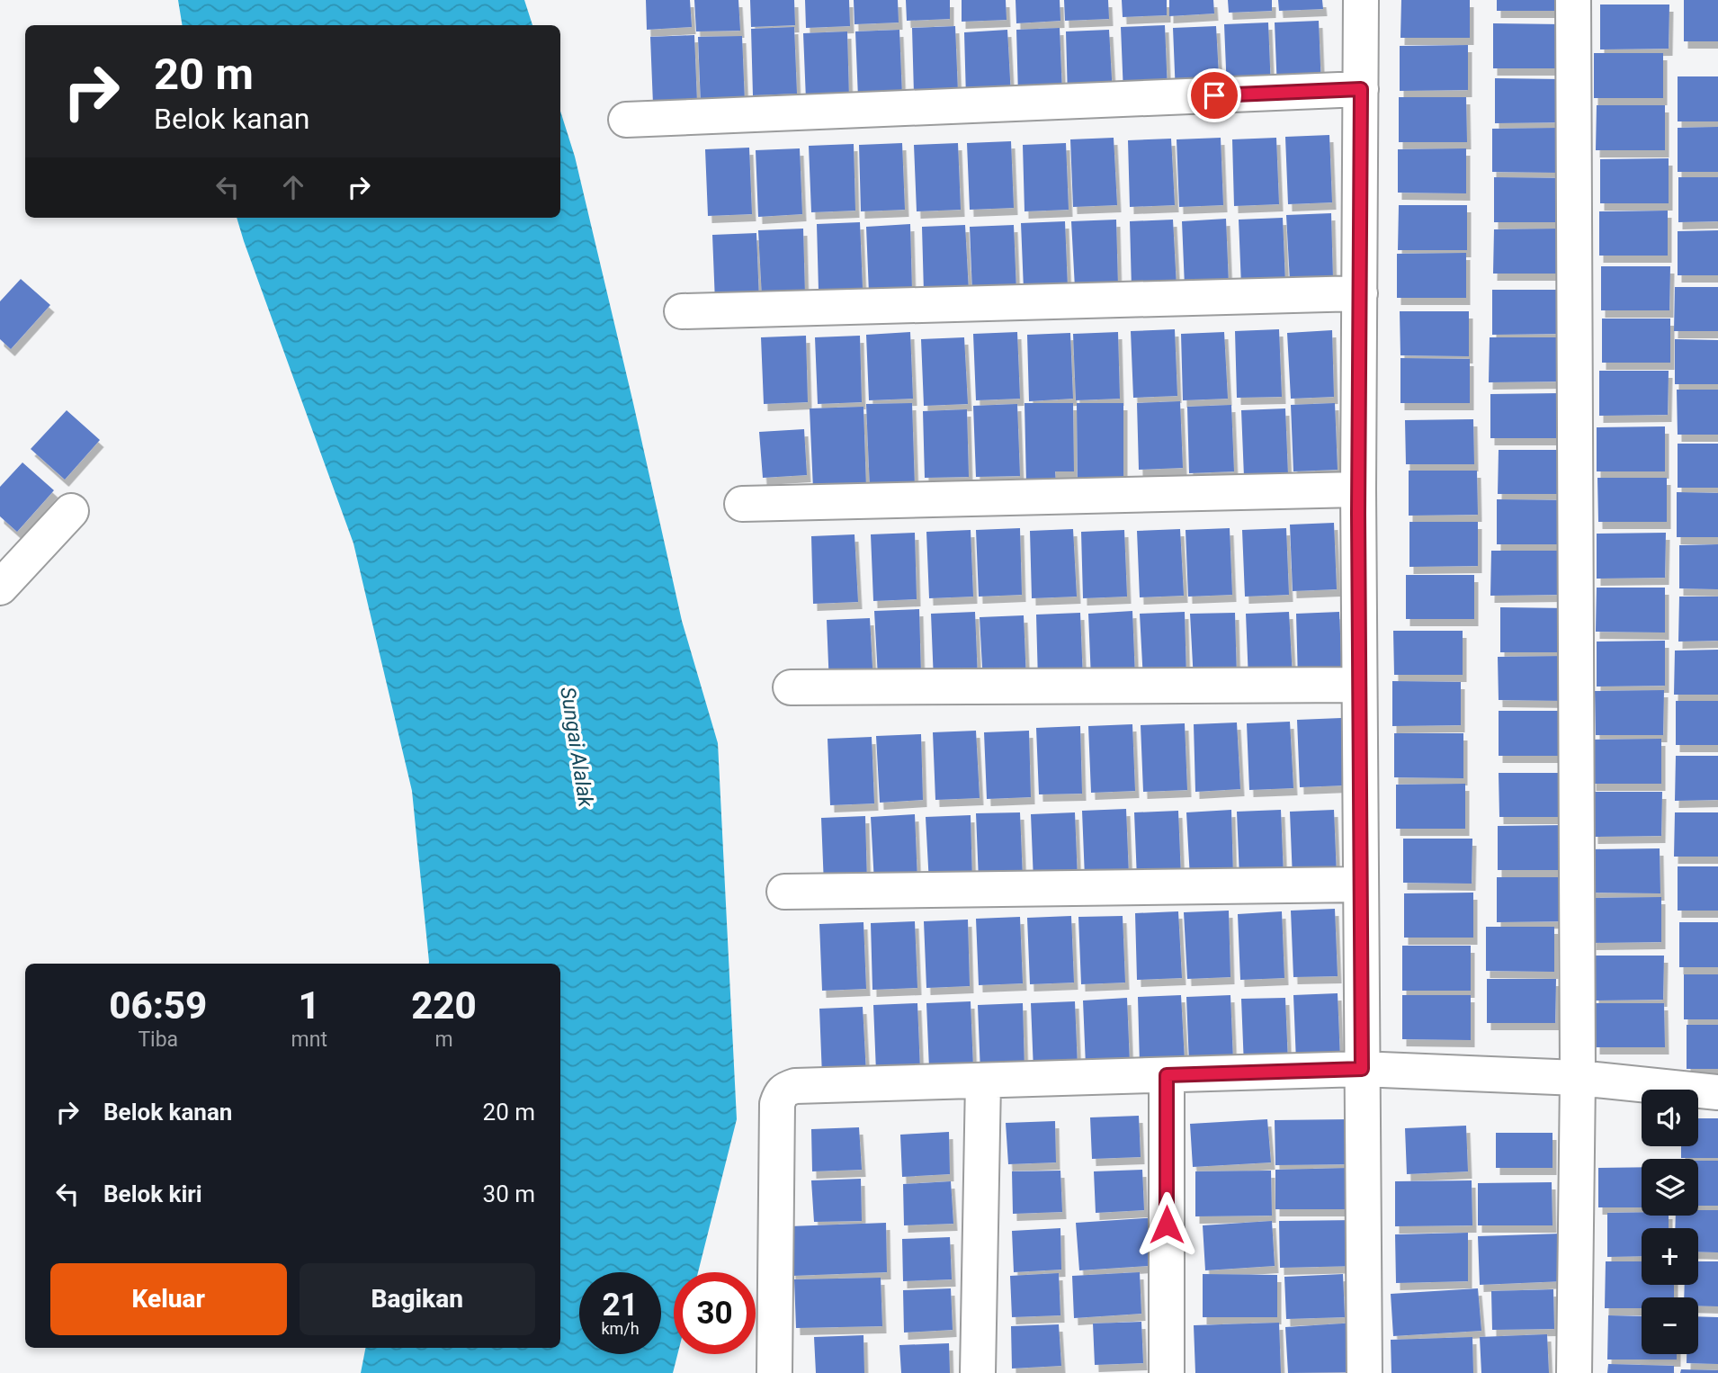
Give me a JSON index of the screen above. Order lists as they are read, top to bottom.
{
  "water": ["Sungai Alalak"],
  "page": {
    "turn": ["20 m", "Belok kanan"],
    "eta": [
      "06:59",
      "Tiba",
      "1",
      "mnt",
      "220",
      "m"
    ],
    "list": [
      {
        "name": "Belok kanan",
        "value": "20 m"
      },
      {
        "name": "Belok kiri",
        "value": "30 m"
      }
    ],
    "map_buttons": ["+", "−"],
    "buttons": ["Keluar", "Bagikan"],
    "speed": "21 km/h",
    "limit": "30"
  }
}
